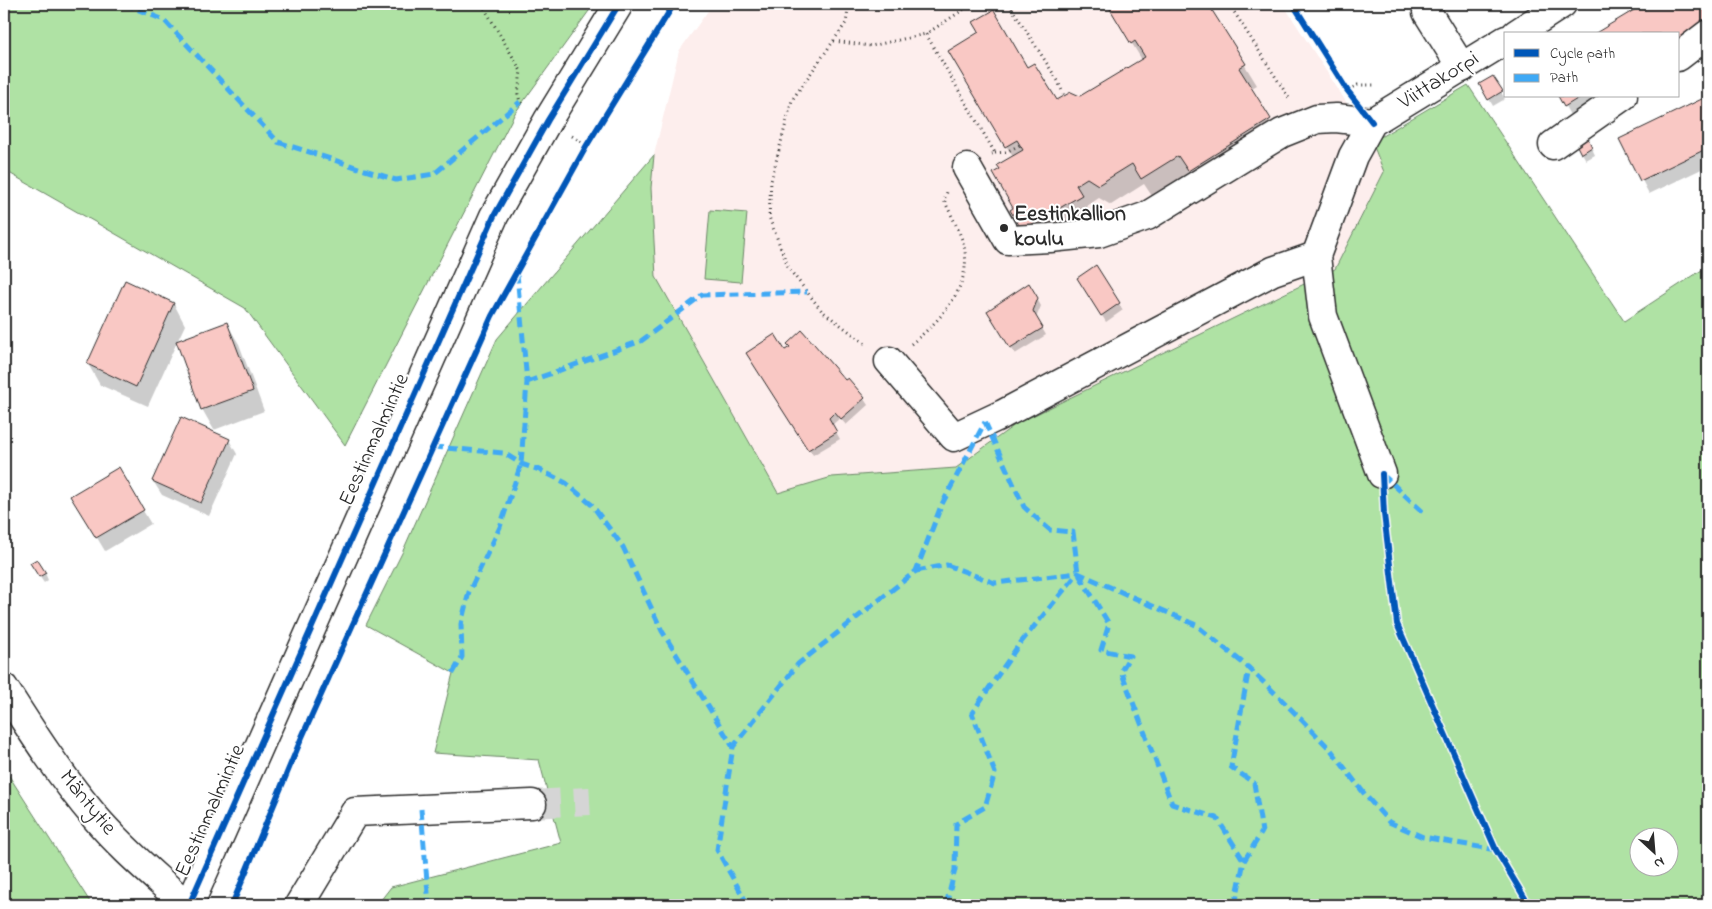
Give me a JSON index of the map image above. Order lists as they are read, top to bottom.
{
  "streets": {
    "street": ["Viittakorpi", "Eestinmalmintie", "Mäntytie"]
  },
  "crossings": [
    ["Eestinmalmintie", "Mäntytie"]
  ],
  "places": ["Eestinkallion koulu"],
  "legend": ["Cycle path", "Path"],
  "north": "bottom right"
}
